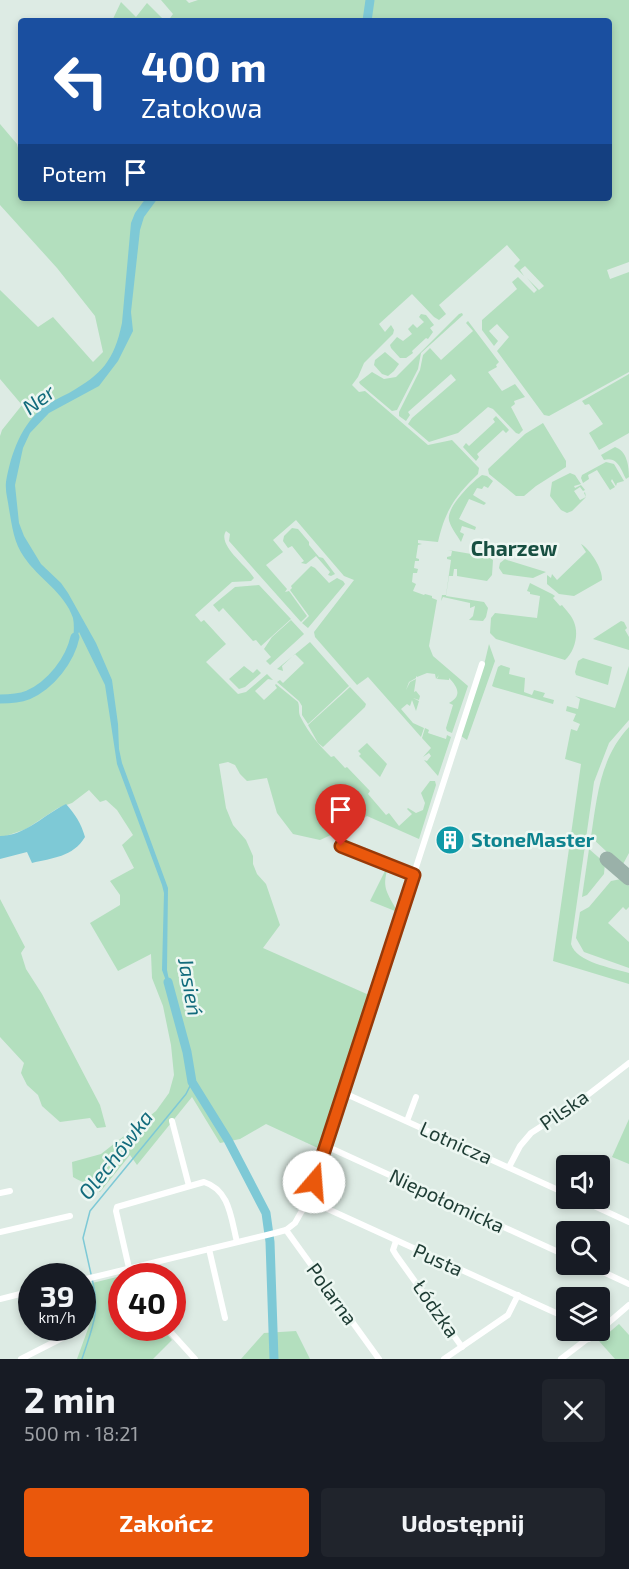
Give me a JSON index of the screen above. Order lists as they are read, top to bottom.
{
  "streets": {
    "street": [
      "Pilska",
      "Lotnicza",
      "Niepołomicka",
      "Pusta",
      "Polarna",
      "Łódzka"
    ]
  },
  "crossings": [
    ["Pilska", "Lotnicza"],
    ["Pusta", "Łódzka"]
  ],
  "districts": ["Charzew"],
  "water": ["Ner", "Jasień", "Olechówka"],
  "places": {
    "building": ["StoneMaster"]
  },
  "page": {
    "turn": ["400 m", "Zatokowa"],
    "then": "Potem",
    "speed": "39 km/h",
    "limit": "40",
    "heading": ["2 min", "500 m · 18:21"],
    "buttons": ["Zakończ", "Udostępnij"]
  }
}
